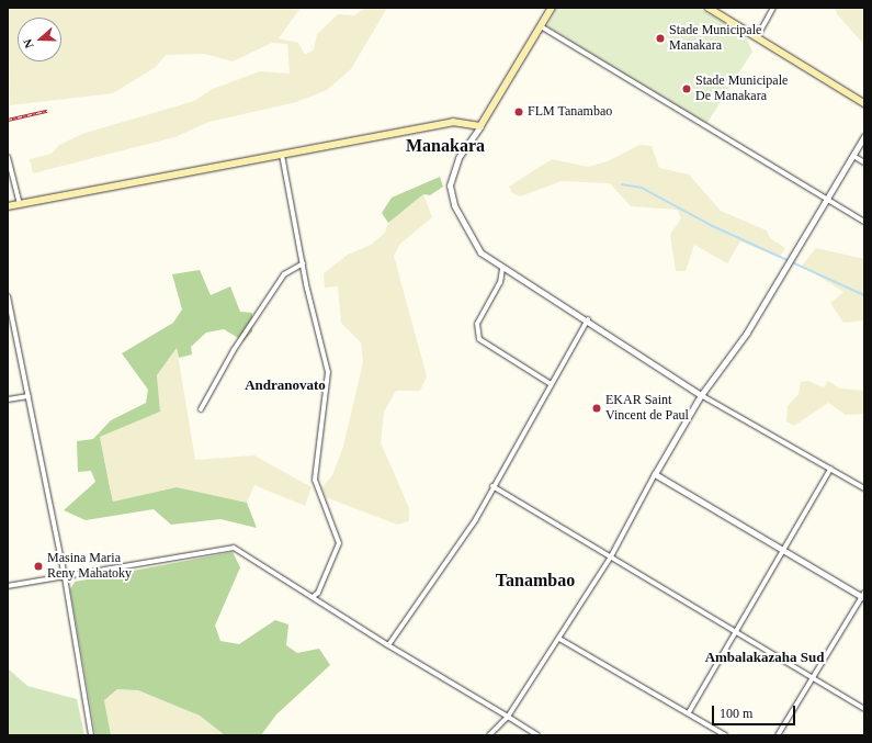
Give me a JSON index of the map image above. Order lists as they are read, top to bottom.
{
  "districts": [
    "Manakara",
    "Andranovato",
    "Tanambao",
    "Ambalakazaha Sud"
  ],
  "places": [
    "Stade Municipale Manakara",
    "Stade Municipale De Manakara",
    "FLM Tanambao",
    "EKAR Saint Vincent de Paul",
    "Masina Maria Reny Mahatoky"
  ],
  "scale_bar": "100 m",
  "north": "left"
}
